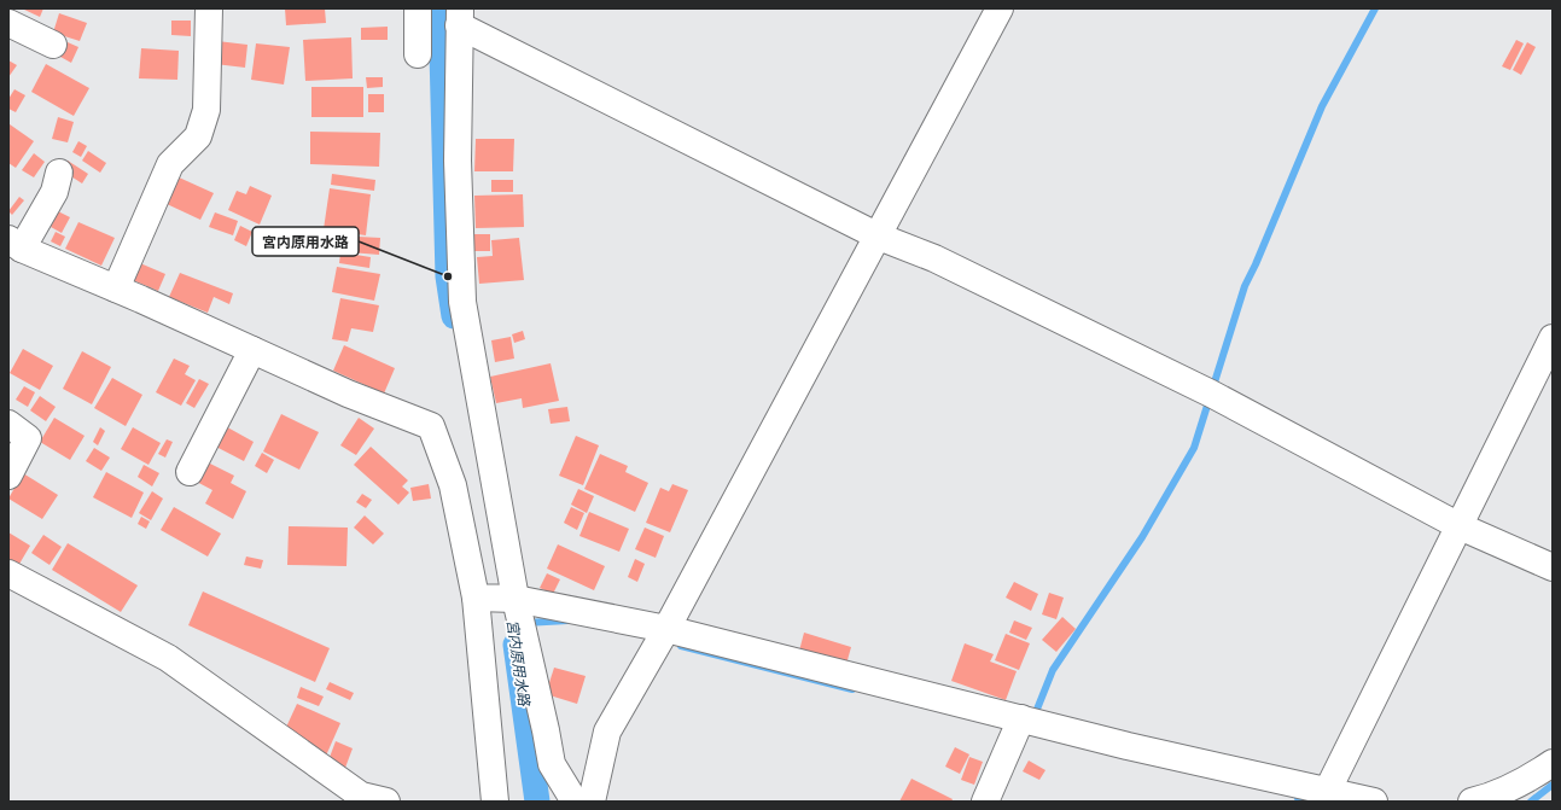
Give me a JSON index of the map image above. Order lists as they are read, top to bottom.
{
  "water": ["宮内原用水路"],
  "places": ["宮内原用水路"]
}
